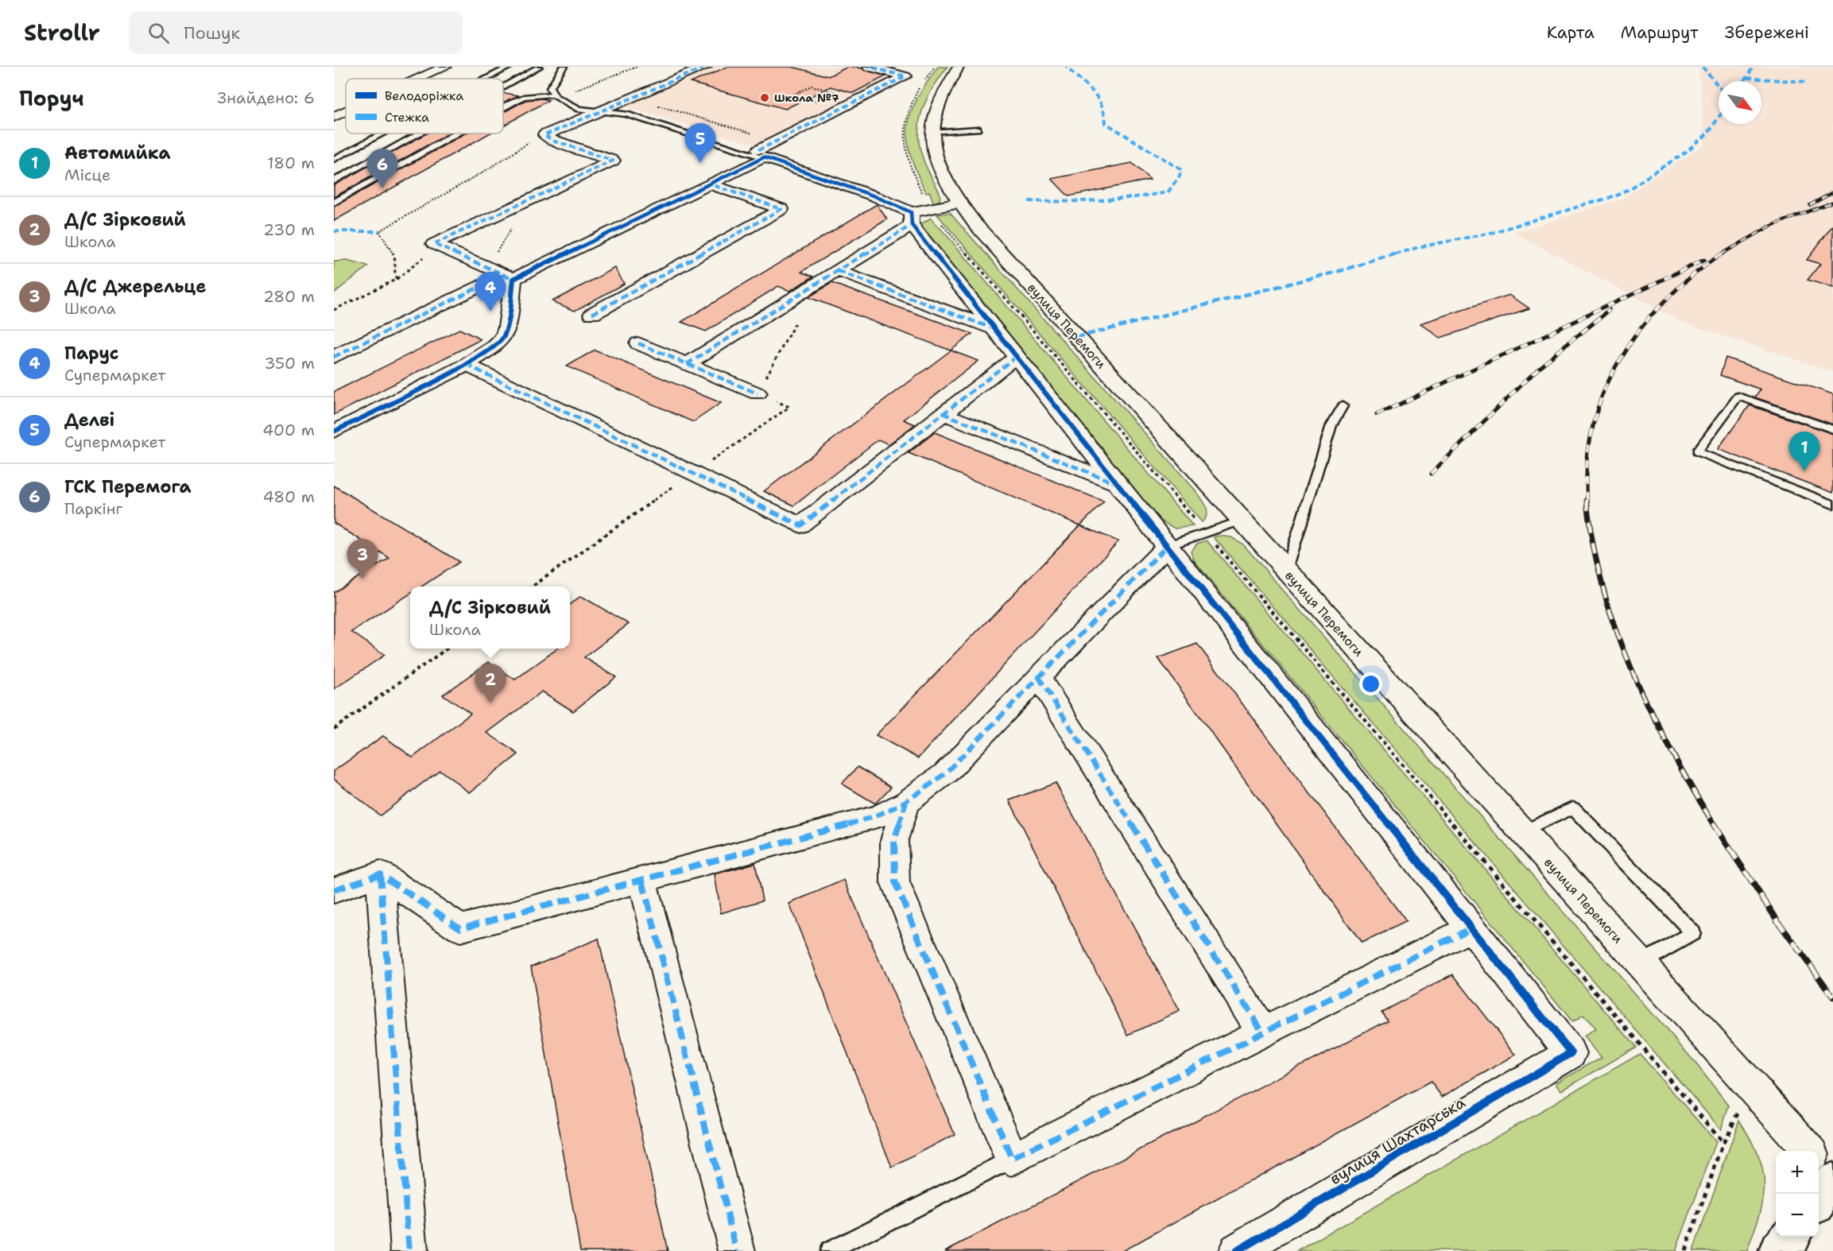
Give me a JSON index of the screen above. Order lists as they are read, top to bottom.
{
  "streets": {
    "street": ["вулиця Перемоги", "вулиця Шахтарська"]
  },
  "places": ["Школа №7"],
  "legend": ["Велодоріжка", "Стежка"],
  "north": "bottom right",
  "page": {
    "header": "Strollr",
    "search": "Пошук",
    "nav": ["Карта", "Маршрут", "Збережені"],
    "heading": ["Поруч", "Знайдено: 6"],
    "pins": [
      "5",
      "6",
      "4",
      "1",
      "3",
      "2"
    ],
    "list": [
      {
        "mark": "1",
        "name": "Автомийка",
        "note": "Місце",
        "value": "180 m"
      },
      {
        "mark": "2",
        "name": "Д/С Зірковий",
        "note": "Школа",
        "value": "230 m"
      },
      {
        "mark": "3",
        "name": "Д/С Джерельце",
        "note": "Школа",
        "value": "280 m"
      },
      {
        "mark": "4",
        "name": "Парус",
        "note": "Супермаркет",
        "value": "350 m"
      },
      {
        "mark": "5",
        "name": "Делві",
        "note": "Супермаркет",
        "value": "400 m"
      },
      {
        "mark": "6",
        "name": "ГСК Перемога",
        "note": "Паркінг",
        "value": "480 m"
      }
    ],
    "popup": ["Д/С Зірковий", "Школа"],
    "map_buttons": ["+", "−"]
  }
}
